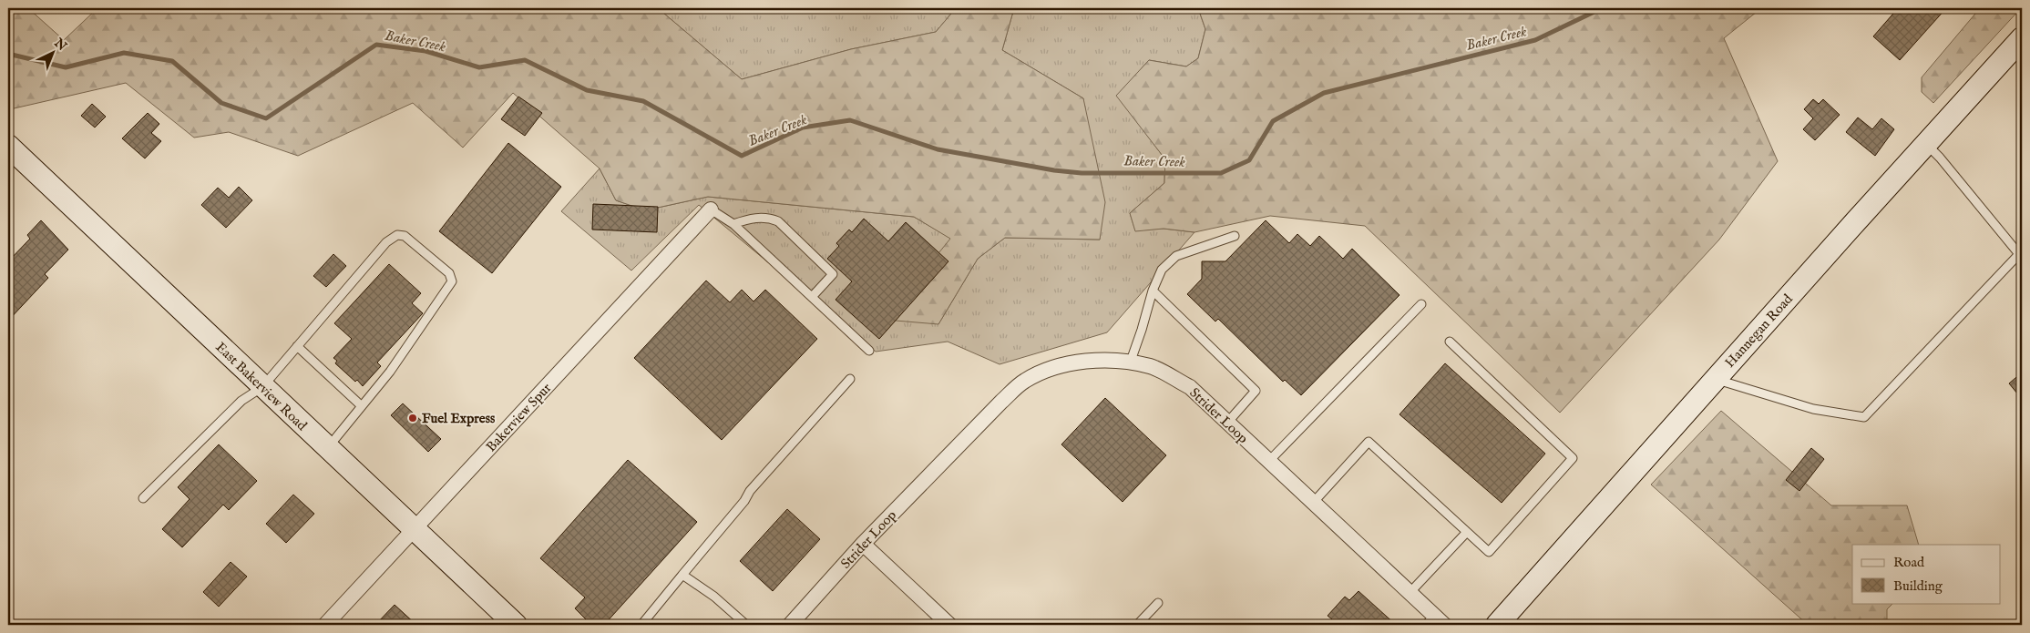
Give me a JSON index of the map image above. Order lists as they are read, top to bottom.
{
  "streets": {
    "main road": ["Hannegan Road", "East Bakerview Road"],
    "street": ["Strider Loop", "Bakerview Spur"]
  },
  "crossings": [
    ["East Bakerview Road", "Bakerview Spur"]
  ],
  "water": ["Baker Creek"],
  "places": ["Fuel Express"],
  "legend": ["Road", "Building"],
  "north": "top right"
}
